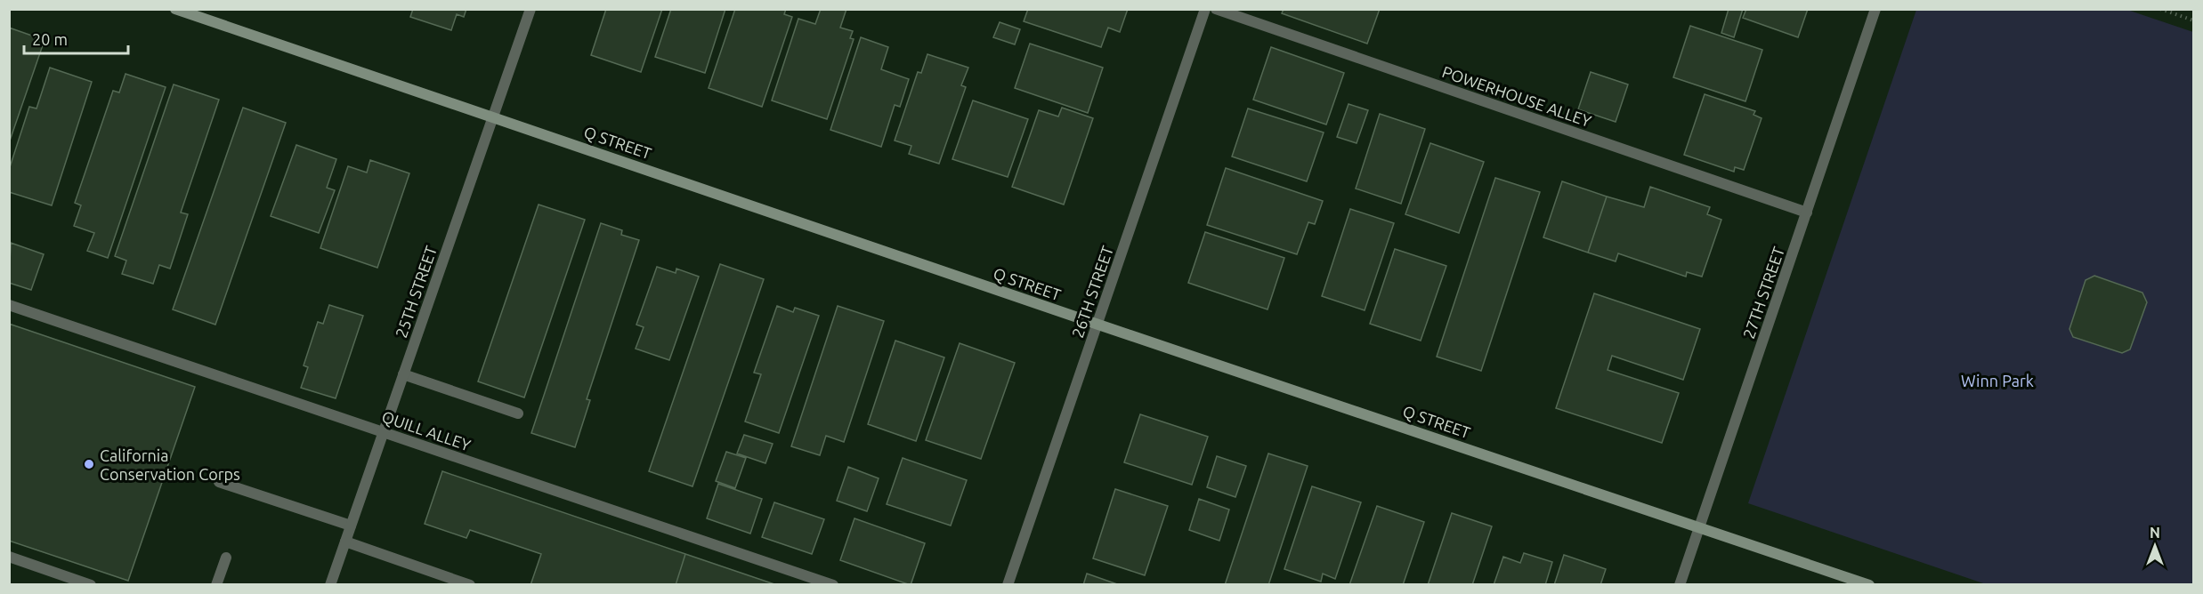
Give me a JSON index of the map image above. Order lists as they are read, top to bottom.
{
  "streets": {
    "main road": ["Q STREET"],
    "street": [
      "POWERHOUSE ALLEY",
      "25TH STREET",
      "26TH STREET",
      "27TH STREET",
      "QUILL ALLEY"
    ]
  },
  "crossings": [
    ["POWERHOUSE ALLEY", "27TH STREET"],
    ["Q STREET", "25TH STREET"],
    ["Q STREET", "26TH STREET"],
    ["Q STREET", "27TH STREET"],
    ["25TH STREET", "QUILL ALLEY"]
  ],
  "parks": ["Winn Park"],
  "places": ["California Conservation Corps"],
  "scale_bar": "20 m",
  "north": "top"
}
